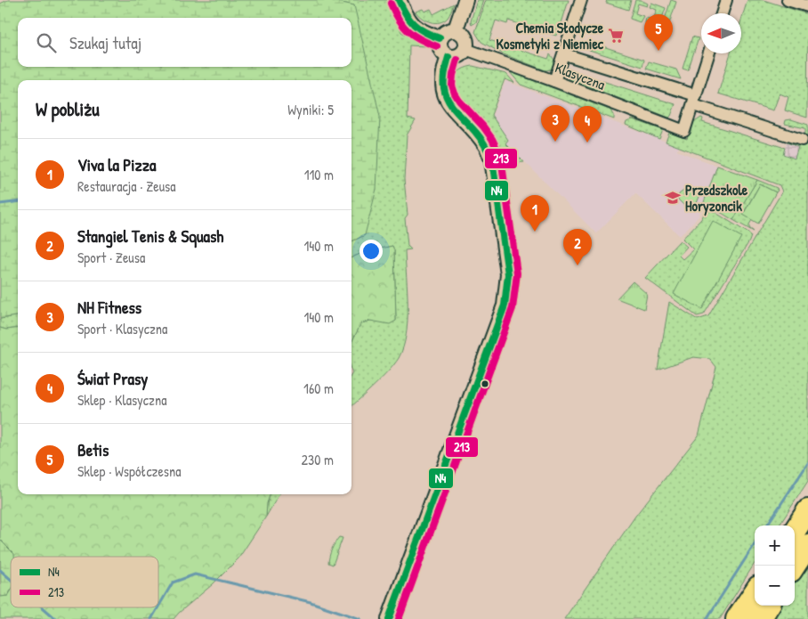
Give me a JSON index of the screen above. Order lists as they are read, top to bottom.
{
  "streets": {
    "street": ["Klasyczna"]
  },
  "places": {
    "supermarket": ["Chemia Słodycze Kosmetyki z Niemiec"],
    "school or university": ["Przedszkole Horyzoncik"]
  },
  "lines": ["transit line N4", "transit line 213"],
  "legend": ["N4", "213"],
  "north": "left",
  "page": {
    "pins": [
      "5",
      "3",
      "4",
      "1",
      "2"
    ],
    "search": "Szukaj tutaj",
    "heading": ["W pobliżu", "Wyniki: 5"],
    "list": [
      {
        "mark": "1",
        "name": "Viva la Pizza",
        "note": "Restauracja · Zeusa",
        "value": "110 m"
      },
      {
        "mark": "2",
        "name": "Stangiel Tenis & Squash",
        "note": "Sport · Zeusa",
        "value": "140 m"
      },
      {
        "mark": "3",
        "name": "NH Fitness",
        "note": "Sport · Klasyczna",
        "value": "140 m"
      },
      {
        "mark": "4",
        "name": "Świat Prasy",
        "note": "Sklep · Klasyczna",
        "value": "160 m"
      },
      {
        "mark": "5",
        "name": "Betis",
        "note": "Sklep · Współczesna",
        "value": "230 m"
      }
    ],
    "map_buttons": ["+", "−"]
  }
}
